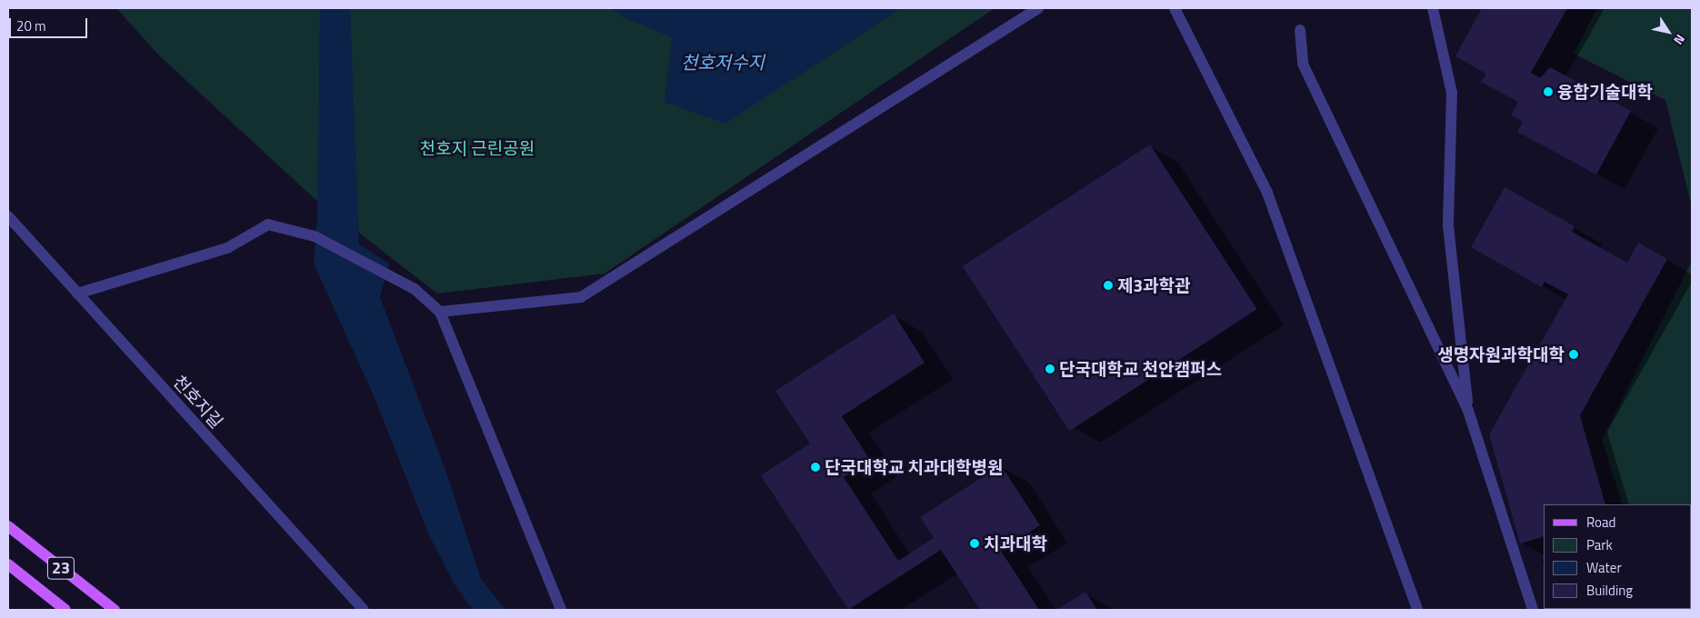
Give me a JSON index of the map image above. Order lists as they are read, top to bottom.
{
  "streets": {
    "main road": ["23"],
    "street": ["천호지길"]
  },
  "water": ["천호저수지"],
  "parks": ["천호지 근린공원"],
  "places": [
    "융합기술대학",
    "제3과학관",
    "생명자원과학대학",
    "단국대학교 천안캠퍼스",
    "단국대학교 치과대학병원",
    "치과대학"
  ],
  "legend": [
    "Road",
    "Park",
    "Water",
    "Building"
  ],
  "scale_bar": "20 m",
  "north": "bottom right"
}
